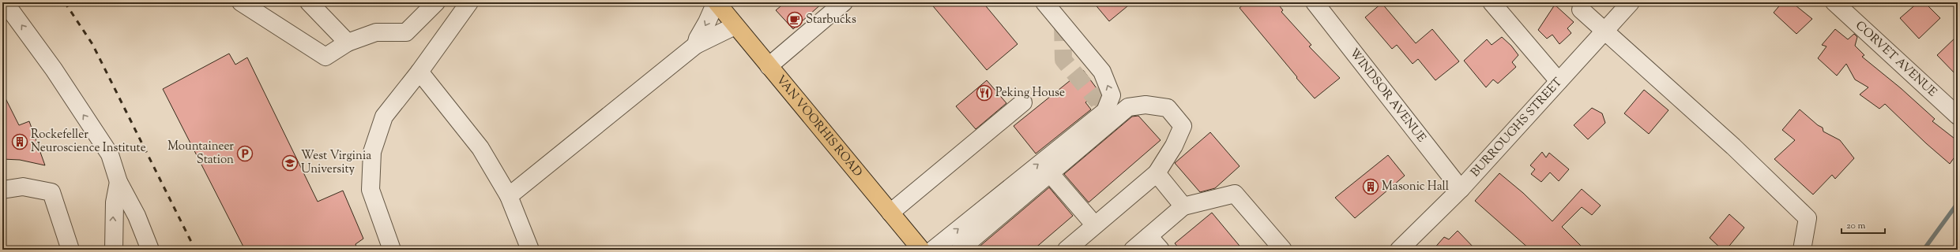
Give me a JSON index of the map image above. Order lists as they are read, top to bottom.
{
  "streets": {
    "main road": ["VAN VOORHIS ROAD"],
    "street": ["CORVET AVENUE", "WINDSOR AVENUE", "BURROUGHS STREET"]
  },
  "crossings": [
    ["WINDSOR AVENUE", "BURROUGHS STREET"]
  ],
  "places": {
    "cafe": ["Starbucks"],
    "restaurant": ["Peking House"],
    "building": ["Rockefeller Neuroscience Institute", "Masonic Hall"],
    "parking": ["Mountaineer Station"],
    "school or university": ["West Virginia University"]
  },
  "scale_bar": "20 m"
}
